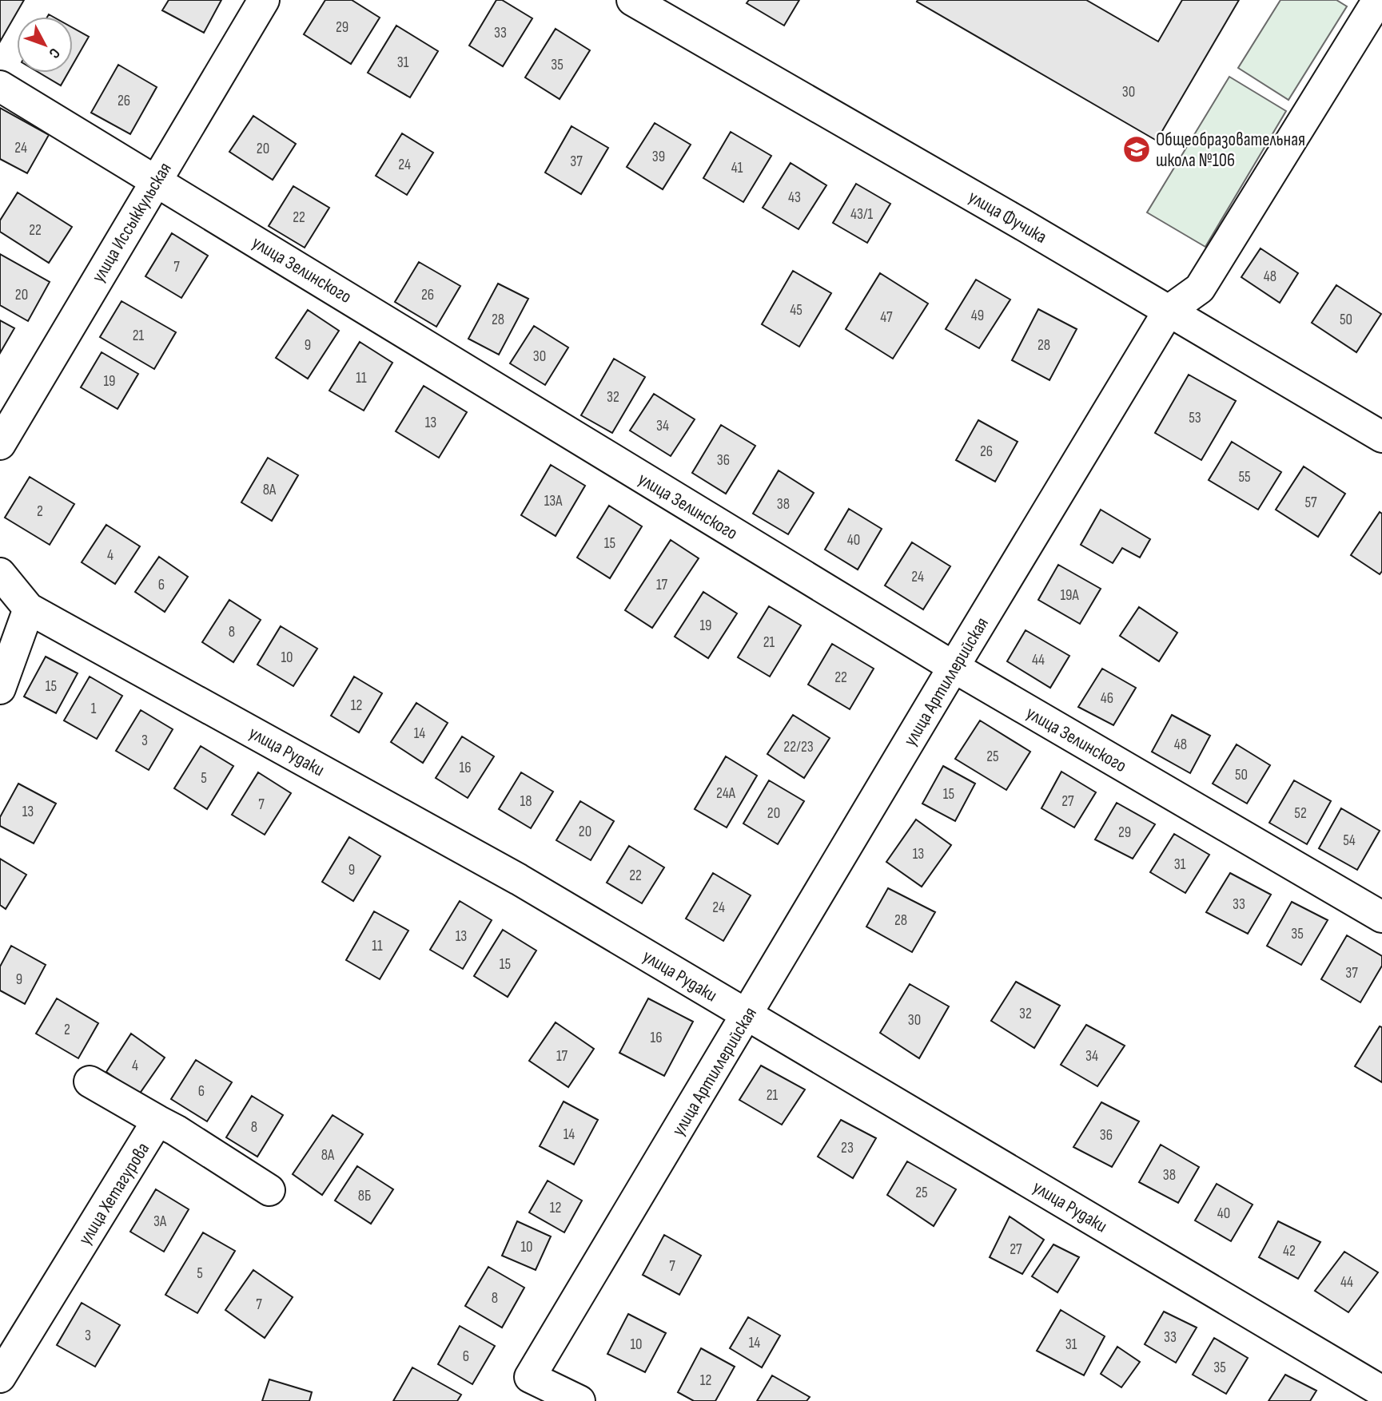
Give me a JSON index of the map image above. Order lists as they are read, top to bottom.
{
  "streets": {
    "street": [
      "улица Фучика",
      "улица Иссыккульская",
      "улица Зелинского",
      "улица Артиллерийская",
      "улица Рудаки",
      "улица Хетагурова"
    ]
  },
  "crossings": [
    ["улица Фучика", "улица Артиллерийская"],
    ["улица Иссыккульская", "улица Зелинского"],
    ["улица Зелинского", "улица Артиллерийская"],
    ["улица Артиллерийская", "улица Рудаки"]
  ],
  "places": {
    "school or university": ["Общеобразовательная школа №106"]
  },
  "house_numbers": [
    "29",
    "33",
    "31",
    "35",
    "30",
    "26",
    "24",
    "20",
    "39",
    "37",
    "24",
    "41",
    "43",
    "43/1",
    "22",
    "22",
    "7",
    "48",
    "20",
    "26",
    "45",
    "49",
    "47",
    "28",
    "50",
    "21",
    "9",
    "28",
    "30",
    "11",
    "19",
    "32",
    "53",
    "13",
    "34",
    "26",
    "36",
    "55",
    "8А",
    "13А",
    "57",
    "38",
    "2",
    "40",
    "15",
    "4",
    "24",
    "6",
    "17",
    "19А",
    "19",
    "8",
    "21",
    "10",
    "44",
    "22",
    "15",
    "46",
    "12",
    "1",
    "14",
    "3",
    "48",
    "22/23",
    "25",
    "16",
    "50",
    "5",
    "24А",
    "15",
    "18",
    "27",
    "7",
    "13",
    "20",
    "52",
    "20",
    "29",
    "54",
    "13",
    "31",
    "9",
    "22",
    "33",
    "24",
    "28",
    "35",
    "13",
    "11",
    "15",
    "37",
    "9",
    "32",
    "30",
    "2",
    "16",
    "17",
    "34",
    "4",
    "6",
    "21",
    "8",
    "14",
    "36",
    "23",
    "8А",
    "38",
    "25",
    "8Б",
    "12",
    "40",
    "3А",
    "10",
    "27",
    "42",
    "7",
    "5",
    "44",
    "8",
    "7",
    "3",
    "33",
    "14",
    "10",
    "31",
    "6",
    "35",
    "12"
  ],
  "north": "bottom right"
}
